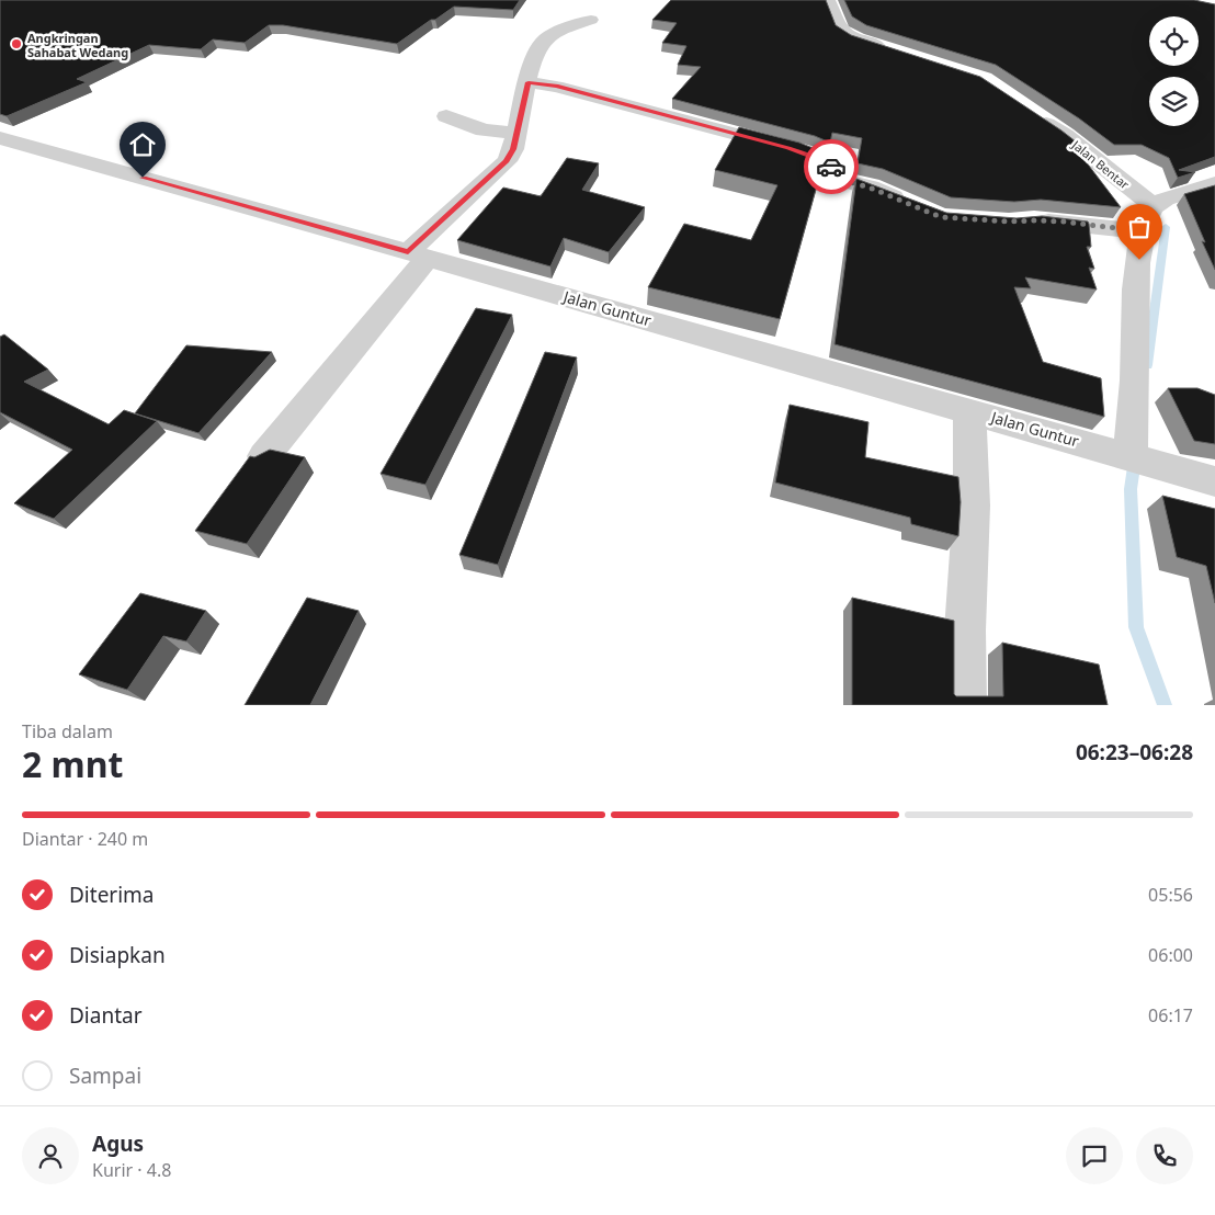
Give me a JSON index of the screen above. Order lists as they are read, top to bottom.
{
  "streets": {
    "street": ["Jalan Bentar", "Jalan Guntur"]
  },
  "places": ["Angkringan Sahabat Wedang"],
  "page": {
    "heading": ["2 mnt", "Tiba dalam", "06:23–06:28"],
    "panel": ["Agus", "Kurir · 4.8"],
    "bar": "Diantar · 240 m",
    "list": [
      ["Diterima", "05:56"],
      ["Disiapkan", "06:00"],
      ["Diantar", "06:17"],
      "Sampai"
    ]
  }
}
